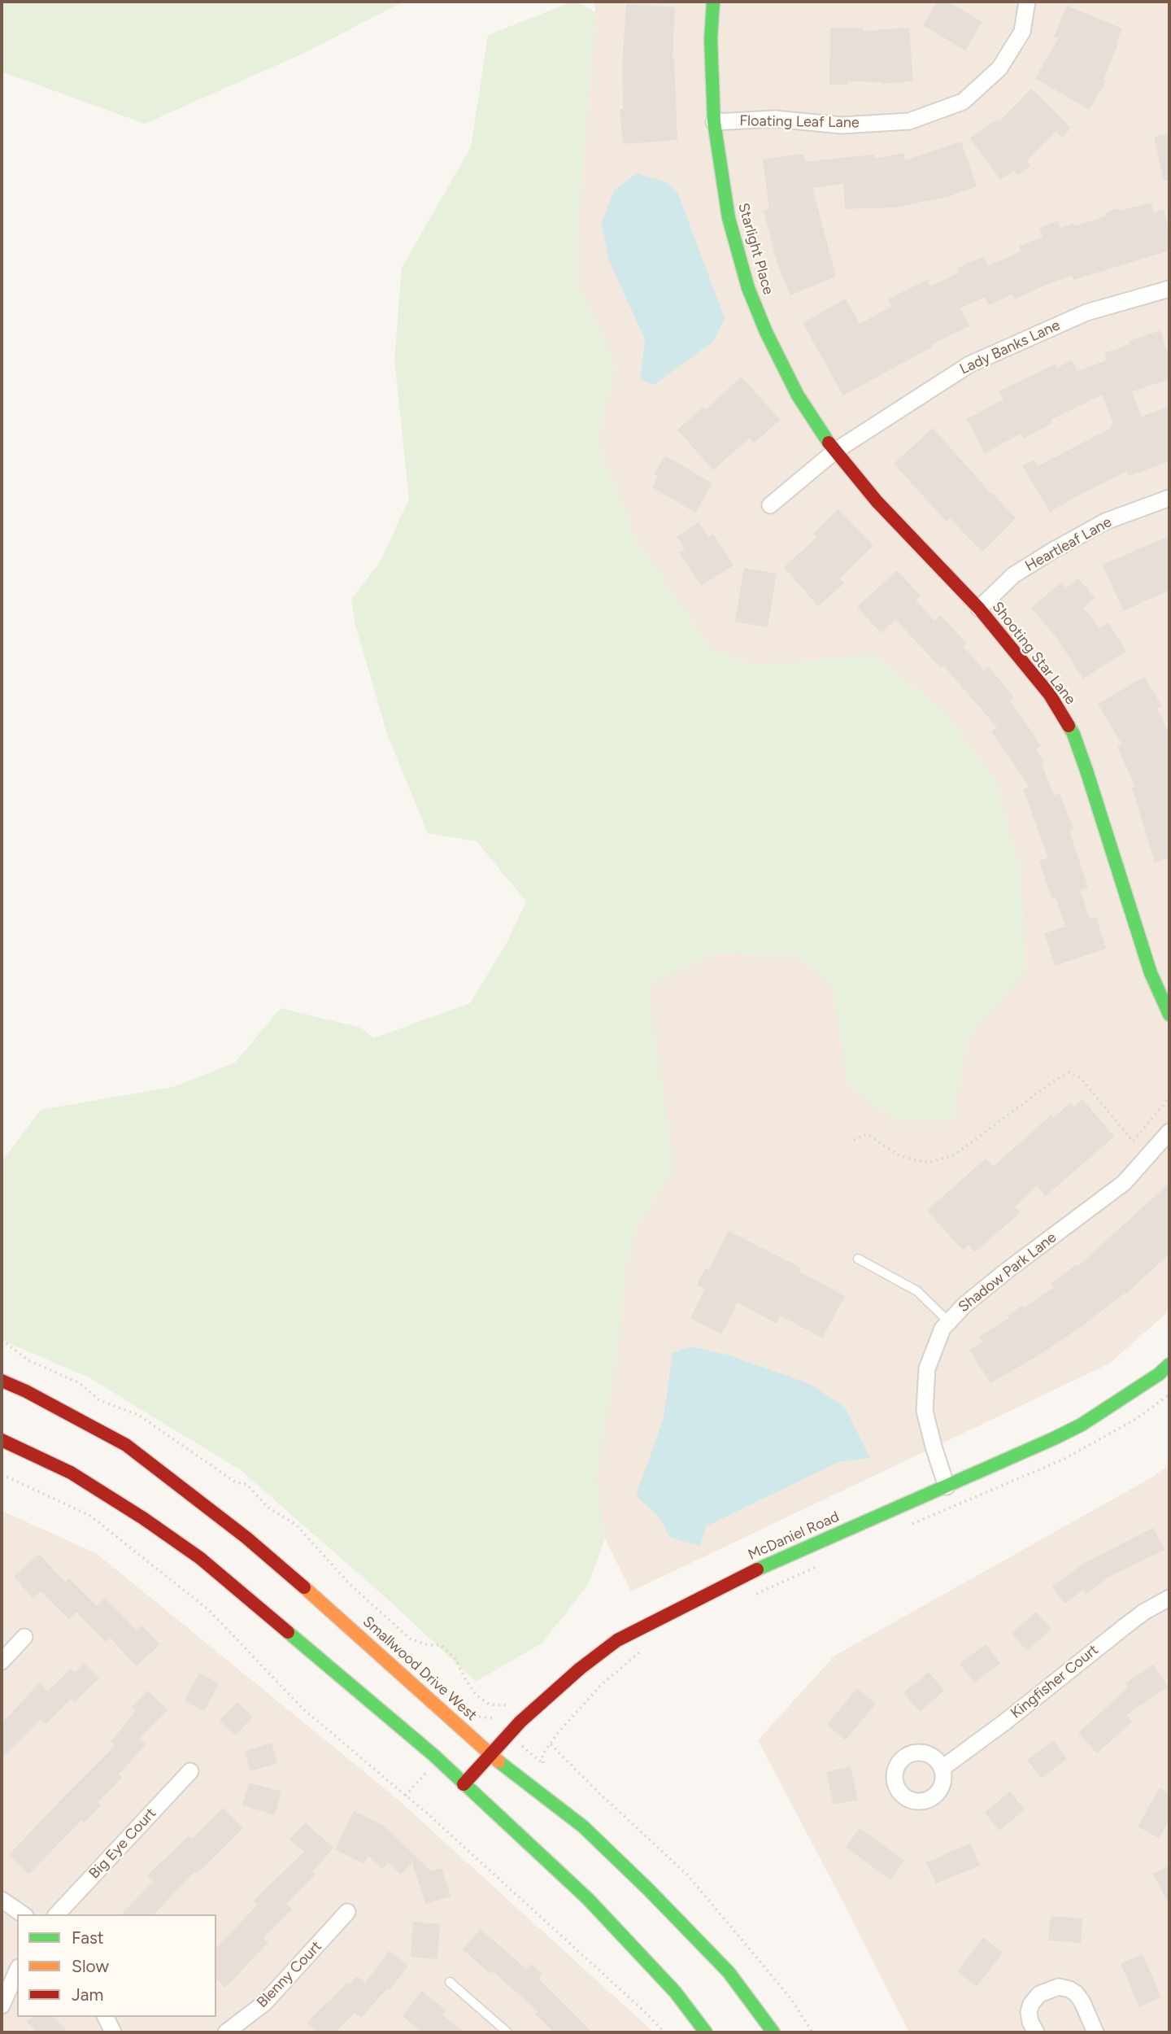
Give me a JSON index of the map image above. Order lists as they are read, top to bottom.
{
  "streets": {
    "street": [
      "Floating Leaf Lane",
      "Starlight Place",
      "Lady Banks Lane",
      "Heartleaf Lane",
      "Shooting Star Lane",
      "Shadow Park Lane",
      "McDaniel Road",
      "Smallwood Drive West",
      "Kingfisher Court",
      "Big Eye Court",
      "Blenny Court"
    ]
  },
  "crossings": [
    ["Floating Leaf Lane", "Starlight Place"],
    ["Starlight Place", "Lady Banks Lane"],
    ["Starlight Place", "Shooting Star Lane"],
    ["Lady Banks Lane", "Shooting Star Lane"],
    ["Heartleaf Lane", "Shooting Star Lane"],
    ["Shadow Park Lane", "McDaniel Road"],
    ["McDaniel Road", "Smallwood Drive West"]
  ],
  "legend": ["Fast", "Slow", "Jam"]
}
